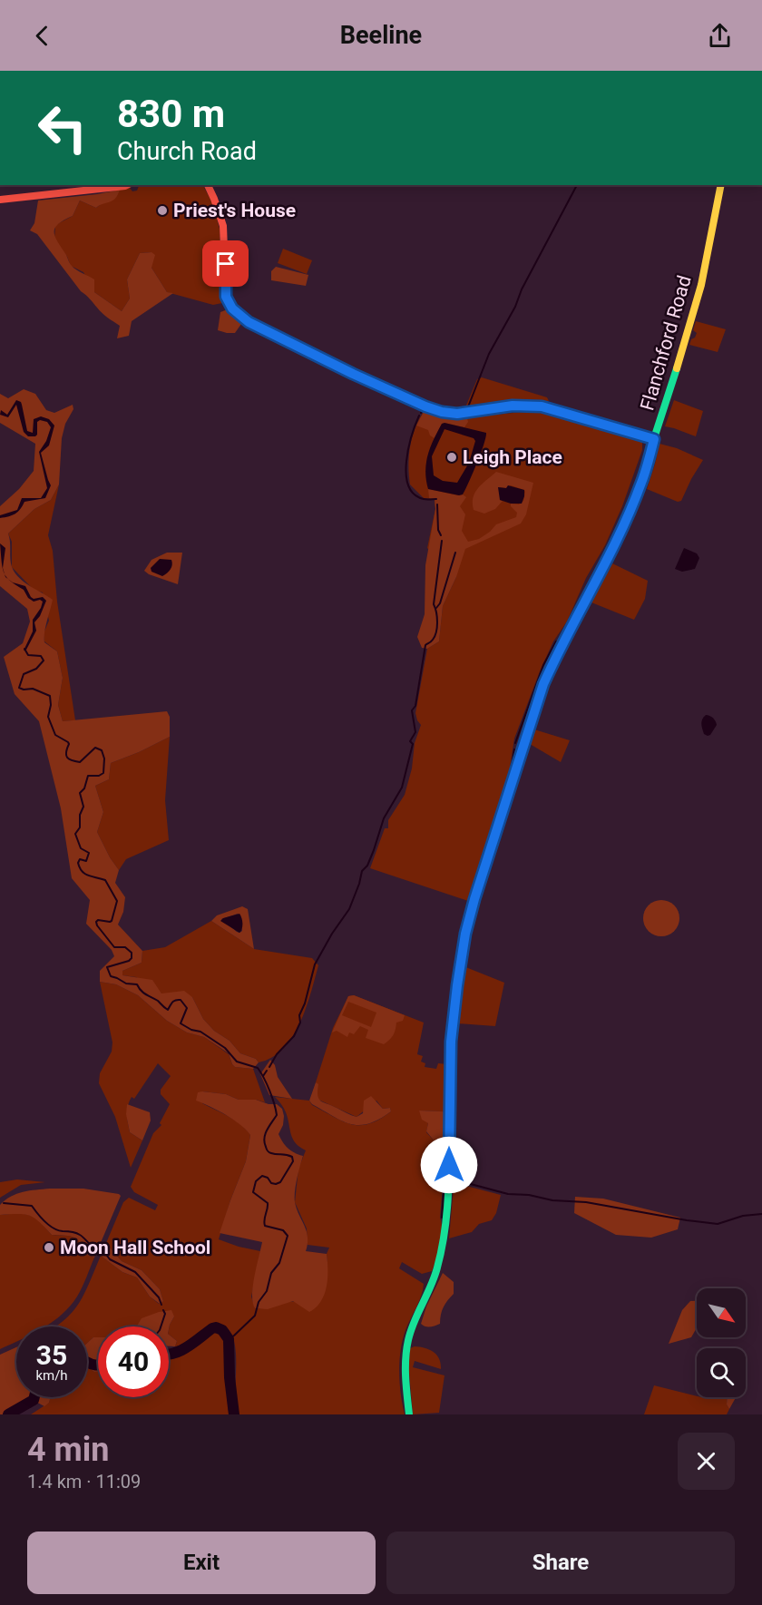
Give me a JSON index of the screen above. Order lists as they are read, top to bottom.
{
  "streets": {
    "street": ["Flanchford Road"]
  },
  "places": ["Priest's House", "Leigh Place", "Moon Hall School"],
  "north": "bottom right",
  "page": {
    "header": "Beeline",
    "turn": ["830 m", "Church Road"],
    "speed": "35 km/h",
    "limit": "40",
    "heading": ["4 min", "1.4 km · 11:09"],
    "buttons": ["Exit", "Share"]
  }
}
